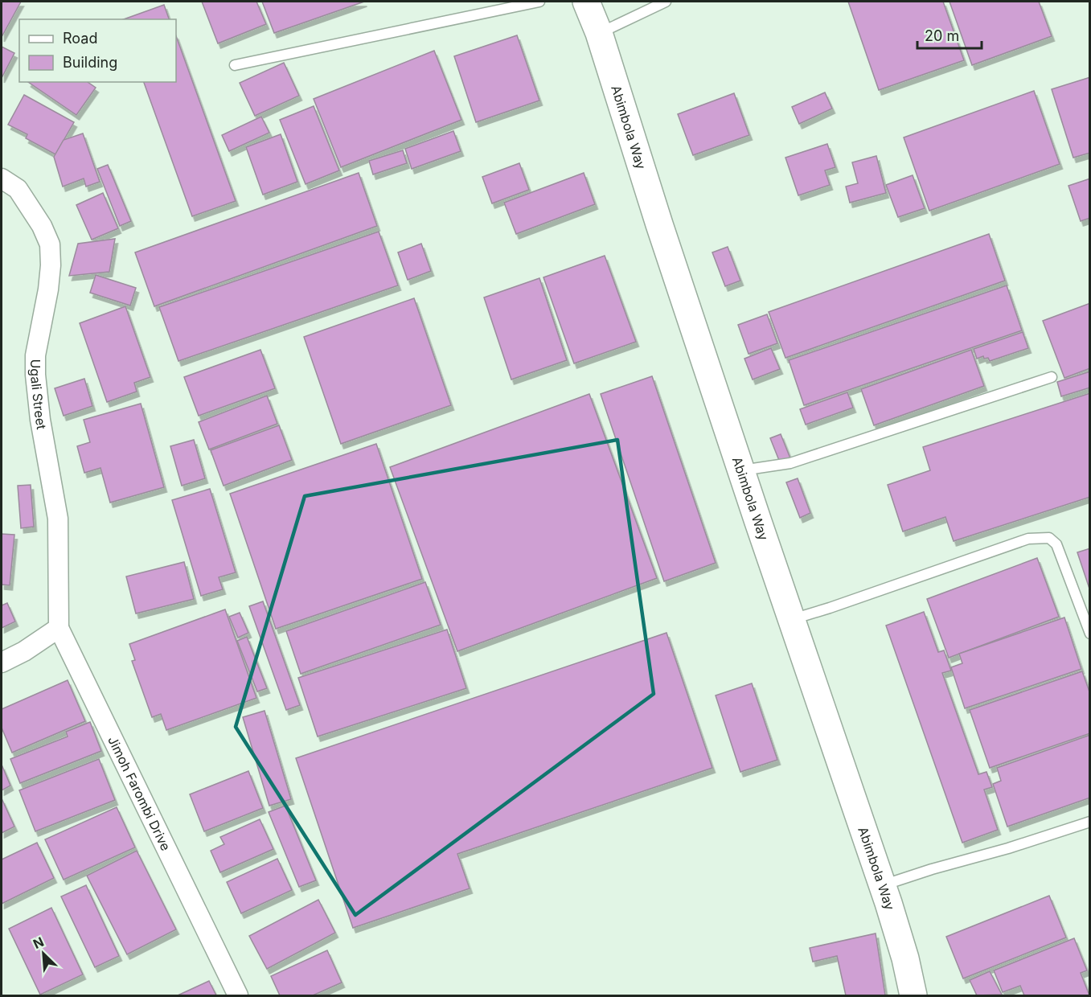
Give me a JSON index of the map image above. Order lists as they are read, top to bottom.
{
  "streets": {
    "street": ["Abimbola Way", "Ugali Street", "Jimoh Farombi Drive"]
  },
  "crossings": [
    ["Ugali Street", "Jimoh Farombi Drive"]
  ],
  "legend": ["Road", "Building"],
  "scale_bar": "20 m",
  "north": "top left"
}
